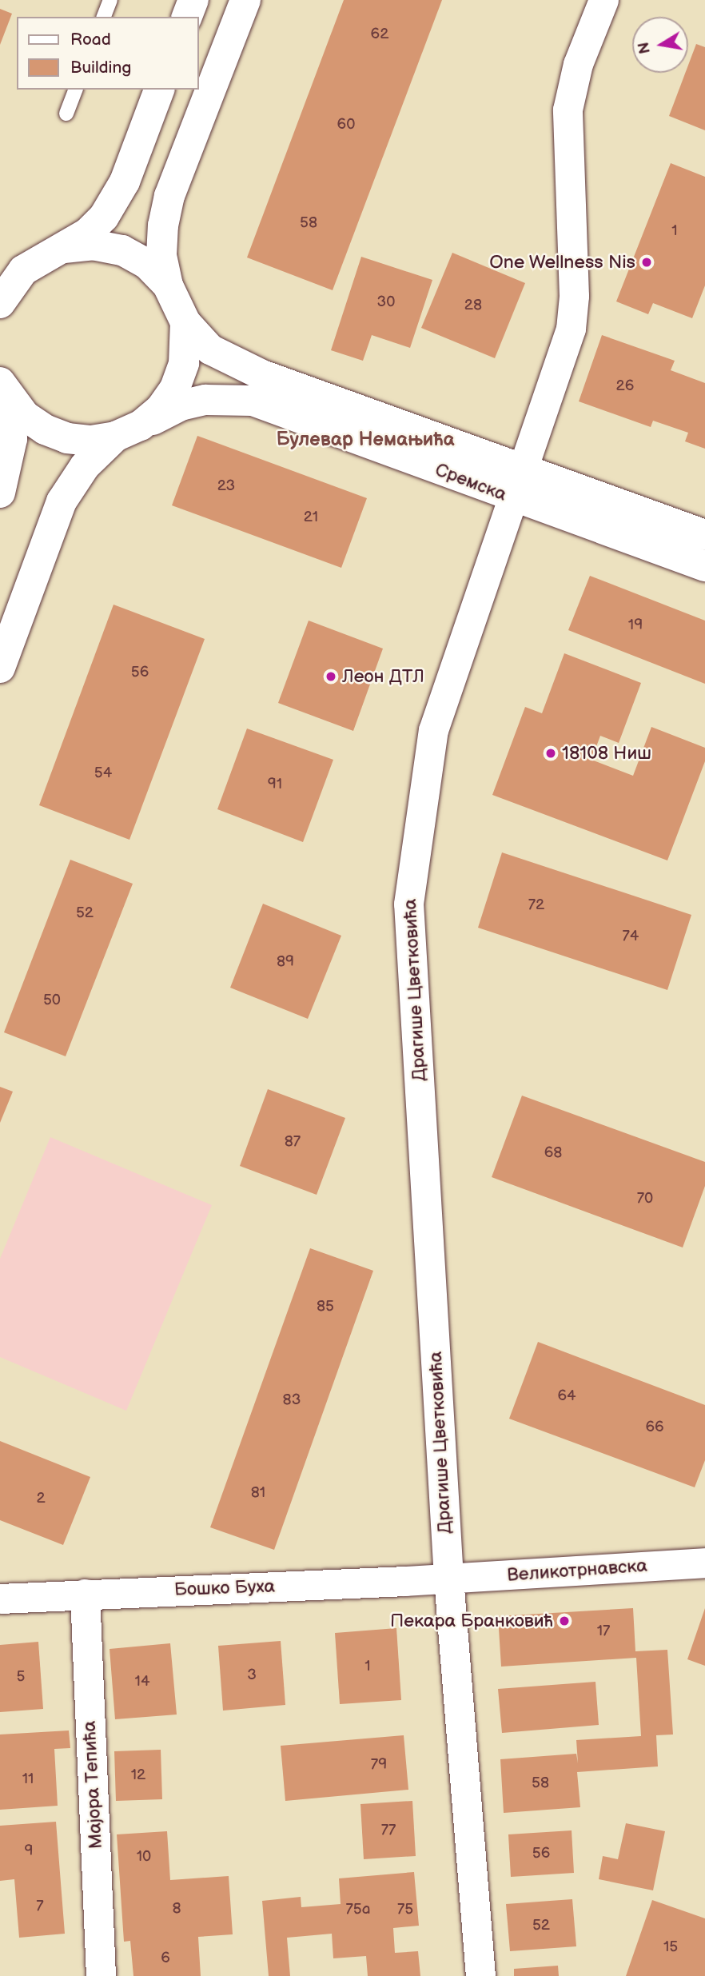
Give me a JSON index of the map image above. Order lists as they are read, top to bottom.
{
  "streets": {
    "street": [
      "Сремска",
      "Драгише Цветковића",
      "Великотрнавска",
      "Бошко Буха",
      "Мајора Тепића"
    ]
  },
  "crossings": [
    ["Сремска", "Драгише Цветковића"],
    ["Драгише Цветковића", "Великотрнавска"],
    ["Драгише Цветковића", "Бошко Буха"],
    ["Великотрнавска", "Бошко Буха"],
    ["Бошко Буха", "Мајора Тепића"]
  ],
  "districts": ["Булевар Немањића"],
  "places": [
    "One Wellness Nis",
    "Леон ДТЛ",
    "18108 Ниш",
    "Пекара Бранковић"
  ],
  "house_numbers": [
    "62",
    "60",
    "58",
    "1",
    "30",
    "28",
    "26",
    "23",
    "21",
    "19",
    "56",
    "54",
    "91",
    "72",
    "52",
    "74",
    "89",
    "50",
    "87",
    "68",
    "70",
    "85",
    "64",
    "83",
    "66",
    "81",
    "2",
    "17",
    "1",
    "3",
    "5",
    "14",
    "79",
    "12",
    "11",
    "58",
    "77",
    "9",
    "56",
    "10",
    "7",
    "8",
    "75a",
    "75",
    "52",
    "15",
    "6"
  ],
  "legend": ["Road", "Building"],
  "north": "left"
}
